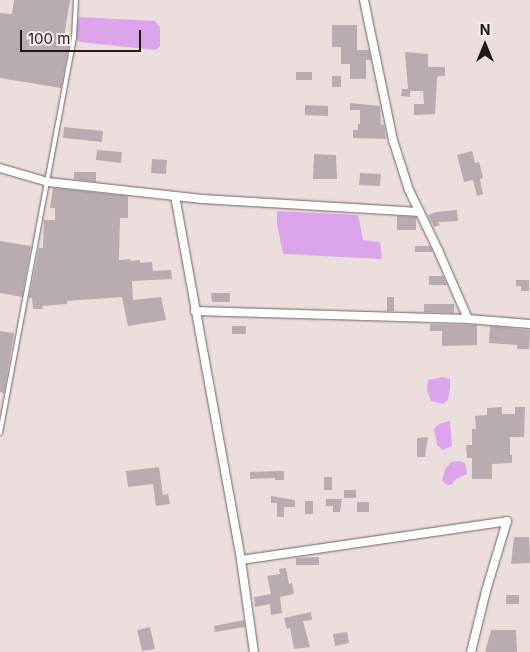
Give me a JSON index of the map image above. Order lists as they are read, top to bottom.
{
  "scale_bar": "100 m",
  "north": "top"
}
